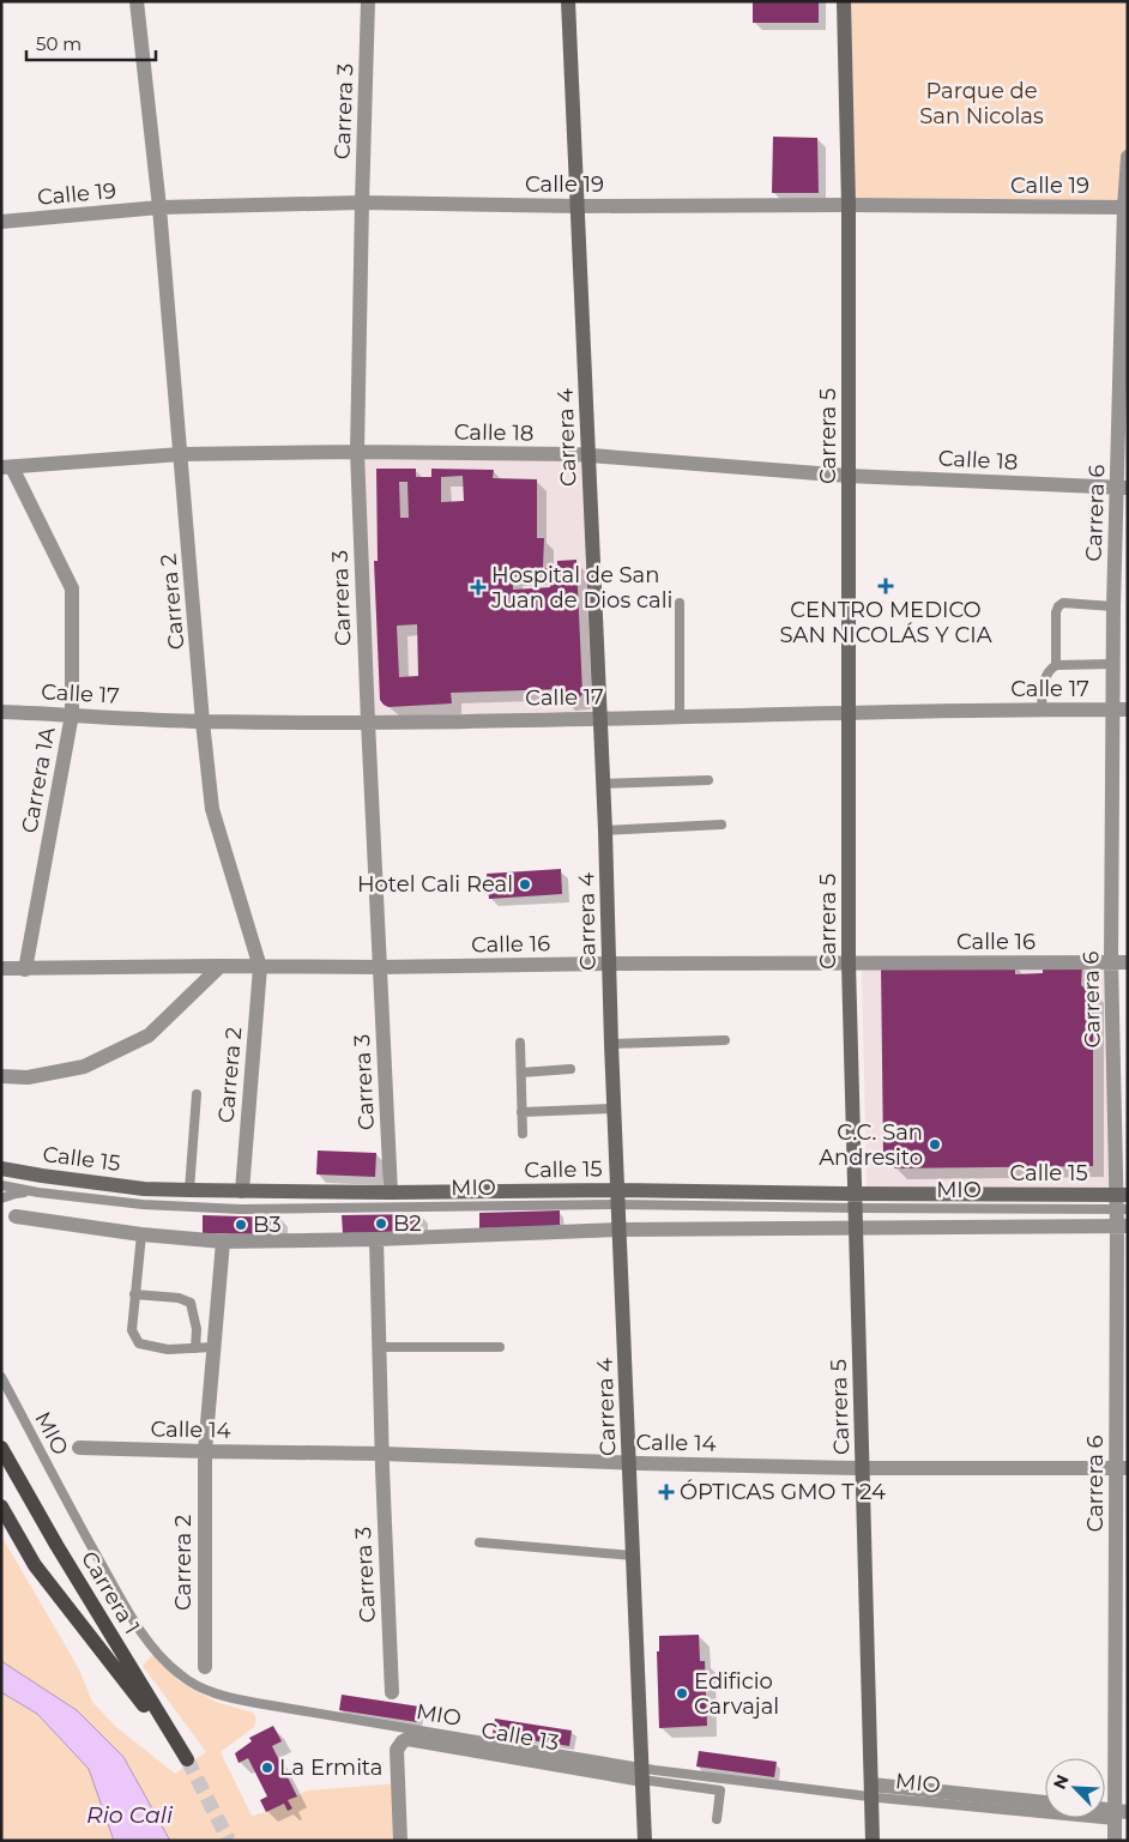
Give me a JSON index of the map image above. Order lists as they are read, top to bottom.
{
  "streets": {
    "main road": ["Carrera 1"],
    "street": [
      "Carrera 3",
      "Calle 19",
      "Calle 18",
      "Carrera 5",
      "Carrera 4",
      "Carrera 6",
      "Carrera 2",
      "Calle 17",
      "Carrera 1A",
      "Calle 16",
      "Calle 15",
      "Calle 14",
      "Calle 13"
    ],
    "lane": ["MIO"]
  },
  "crossings": [
    ["Carrera 3", "Calle 19"],
    ["Carrera 3", "Calle 18"],
    ["Carrera 3", "Calle 17"],
    ["Carrera 3", "Calle 16"],
    ["Carrera 3", "Calle 15"],
    ["Carrera 3", "Calle 14"],
    ["Calle 19", "Carrera 5"],
    ["Calle 19", "Carrera 4"],
    ["Calle 19", "Carrera 6"],
    ["Calle 19", "Carrera 2"],
    ["Calle 18", "Carrera 5"],
    ["Calle 18", "Carrera 4"],
    ["Calle 18", "Carrera 6"],
    ["Calle 18", "Carrera 2"],
    ["Calle 18", "Carrera 1A"],
    ["Carrera 5", "Calle 17"],
    ["Carrera 5", "Calle 16"],
    ["Carrera 5", "Calle 15"],
    ["Carrera 5", "MIO"],
    ["Carrera 5", "Calle 14"],
    ["Carrera 4", "Calle 17"],
    ["Carrera 4", "Calle 16"],
    ["Carrera 4", "Calle 15"],
    ["Carrera 4", "MIO"],
    ["Carrera 4", "Calle 14"],
    ["Carrera 4", "Calle 13"],
    ["Carrera 6", "Calle 17"],
    ["Carrera 6", "Calle 16"],
    ["Carrera 6", "Calle 15"],
    ["Carrera 6", "MIO"],
    ["Carrera 6", "Calle 14"],
    ["Carrera 2", "Calle 17"],
    ["Carrera 2", "Calle 16"],
    ["Carrera 2", "Calle 15"],
    ["Carrera 2", "Calle 14"],
    ["Calle 17", "Carrera 1A"],
    ["Carrera 1A", "Calle 16"],
    ["Calle 15", "MIO"],
    ["MIO", "Calle 13"]
  ],
  "water": ["Rio Cali"],
  "parks": ["Parque de San Nicolas"],
  "places": {
    "health": ["CENTRO MEDICO SAN NICOLÁS Y CIA", "Hospital de San Juan de Dios cali", "ÓPTICAS GMO T 24"],
    "other": [
      "Hotel Cali Real",
      "C.C. San Andresito",
      "B2",
      "B3",
      "Edificio Carvajal",
      "La Ermita"
    ]
  },
  "scale_bar": "50 m",
  "north": "top left"
}
